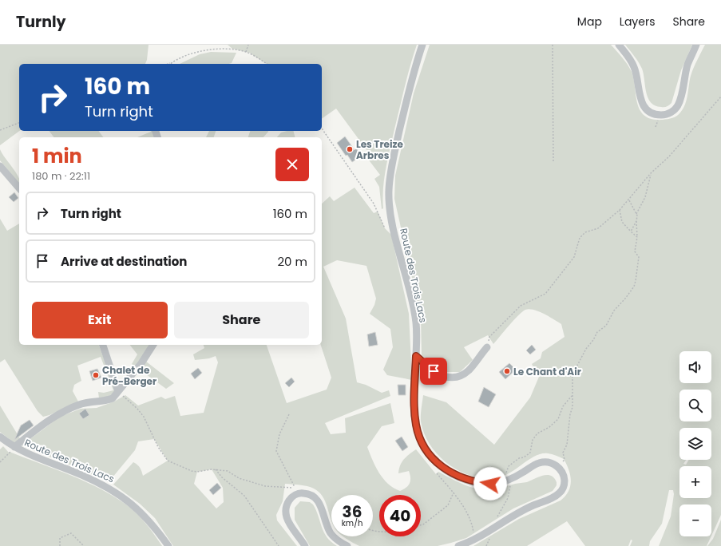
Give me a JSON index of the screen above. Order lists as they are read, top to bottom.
{
  "streets": {
    "street": ["Route des Trois Lacs"]
  },
  "places": ["Les Treize Arbres", "Le Chant d'Air", "Chalet de Pré-Berger"],
  "page": {
    "header": "Turnly",
    "nav": ["Map", "Layers", "Share"],
    "turn": ["160 m", "Turn right"],
    "heading": ["1 min", "180 m · 22:11"],
    "list": [
      {
        "name": "Turn right",
        "value": "160 m"
      },
      {
        "name": "Arrive at destination",
        "value": "20 m"
      }
    ],
    "buttons": ["Exit", "Share"],
    "map_buttons": ["+", "−"],
    "speed": "36 km/h",
    "limit": "40"
  }
}
